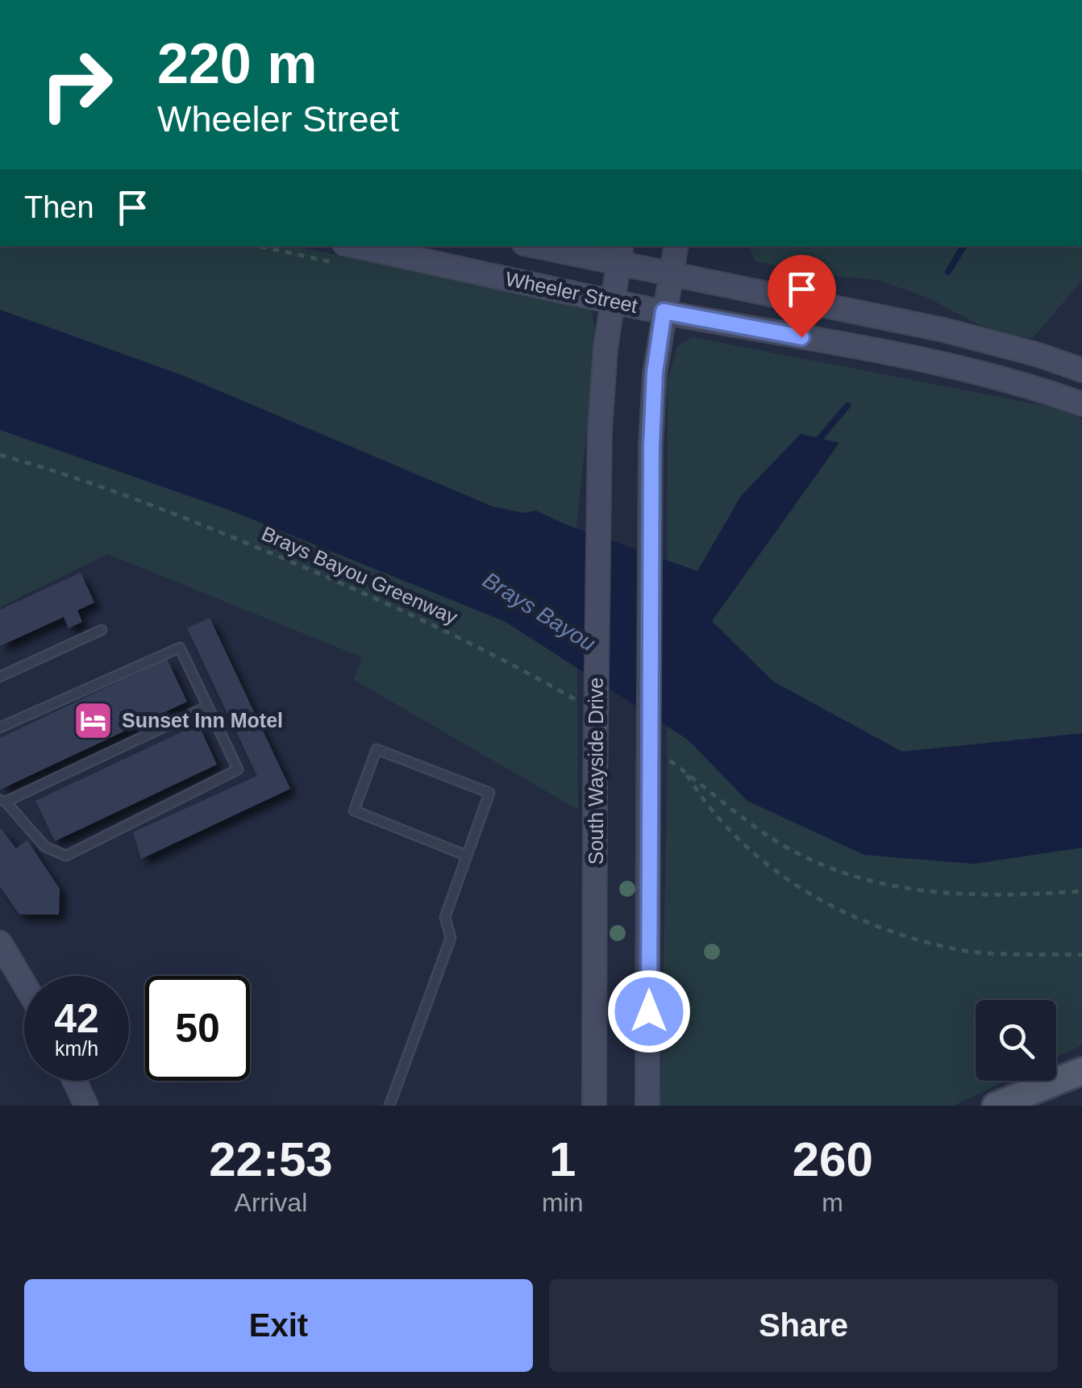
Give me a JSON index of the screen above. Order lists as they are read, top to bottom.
{
  "streets": {
    "main road": ["Wheeler Street", "South Wayside Drive"],
    "path": ["Brays Bayou Greenway"]
  },
  "crossings": [
    ["Wheeler Street", "South Wayside Drive"]
  ],
  "water": ["Brays Bayou"],
  "places": {
    "hotel": ["Sunset Inn Motel"]
  },
  "page": {
    "turn": ["220 m", "Wheeler Street"],
    "then": "Then",
    "speed": "42 km/h",
    "limit": "50",
    "eta": [
      "22:53",
      "Arrival",
      "1",
      "min",
      "260",
      "m"
    ],
    "buttons": ["Exit", "Share"]
  }
}
